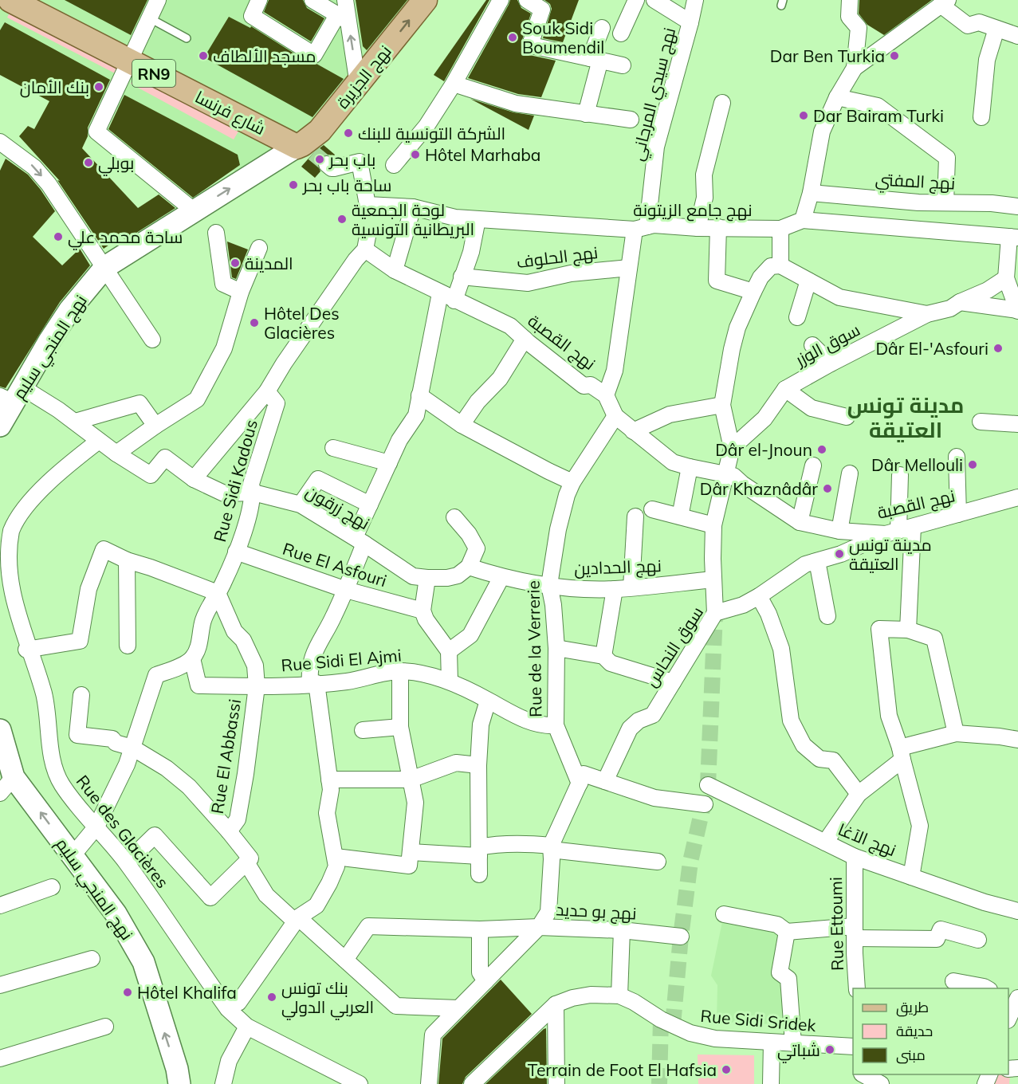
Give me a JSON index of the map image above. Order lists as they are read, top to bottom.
{
  "streets": {
    "main road": [
      "RN9",
      "نهج الجزيرة",
      "شارع فرنسا",
      "نهج المنجي سليم"
    ],
    "street": [
      "نهج سيدي المرجاني",
      "نهج المفتي",
      "نهج جامع الزيتونة",
      "نهج الحلوف",
      "نهج القصبة",
      "سوق الوزر",
      "Rue Sidi Kadous",
      "نهج زرقون",
      "Rue El Asfouri",
      "نهج الحدادين",
      "سوق النحاس",
      "Rue de la Verrerie",
      "Rue Sidi El Ajmi",
      "Rue El Abbassi",
      "Rue des Glacières",
      "نهج الآغا",
      "نهج بو حديد",
      "Rue Ettoumi",
      "Rue Sidi Sridek"
    ]
  },
  "crossings": [
    ["نهج الجزيرة", "شارع فرنسا"],
    ["نهج الجزيرة", "نهج المنجي سليم"],
    ["نهج سيدي المرجاني", "نهج جامع الزيتونة"],
    ["نهج سيدي المرجاني", "نهج الحلوف"],
    ["نهج سيدي المرجاني", "نهج القصبة"],
    ["شارع فرنسا", "نهج المنجي سليم"],
    ["نهج القصبة", "Rue Sidi Kadous"],
    ["نهج القصبة", "سوق النحاس"],
    ["نهج القصبة", "Rue de la Verrerie"],
    ["Rue Sidi Kadous", "نهج زرقون"],
    ["Rue Sidi Kadous", "Rue El Asfouri"],
    ["Rue Sidi Kadous", "Rue Sidi El Ajmi"],
    ["Rue Sidi Kadous", "Rue El Abbassi"],
    ["نهج زرقون", "نهج الحدادين"],
    ["نهج الحدادين", "Rue de la Verrerie"],
    ["Rue de la Verrerie", "Rue Sidi El Ajmi"],
    ["Rue Sidi El Ajmi", "Rue El Abbassi"],
    ["نهج الآغا", "Rue Ettoumi"]
  ],
  "one_way": ["نهج الجزيرة"],
  "districts": ["مدينة تونس العتيقة"],
  "places": [
    "Souk Sidi Boumendil",
    "مسجد الألطاف",
    "Dar Ben Turkia",
    "بنك الأمان",
    "Dar Bairam Turki",
    "الشركة التونسية للبنك",
    "Hôtel Marhaba",
    "باب بحر",
    "بوبلي",
    "ساحة باب بحر",
    "لوحة الجمعية البريطانية التونسية",
    "ساحة محمد علي",
    "المدينة",
    "Hôtel Des Glacières",
    "Dâr El-'Asfouri",
    "Dâr el-Jnoun",
    "Dâr Mellouli",
    "Dâr Khaznâdâr",
    "مدينة تونس العتيقة",
    "Hôtel Khalifa",
    "بنك تونس العربي الدولي",
    "شباتي",
    "Terrain de Foot El Hafsia"
  ],
  "legend": ["طريق", "حديقة", "مبنى"]
}
